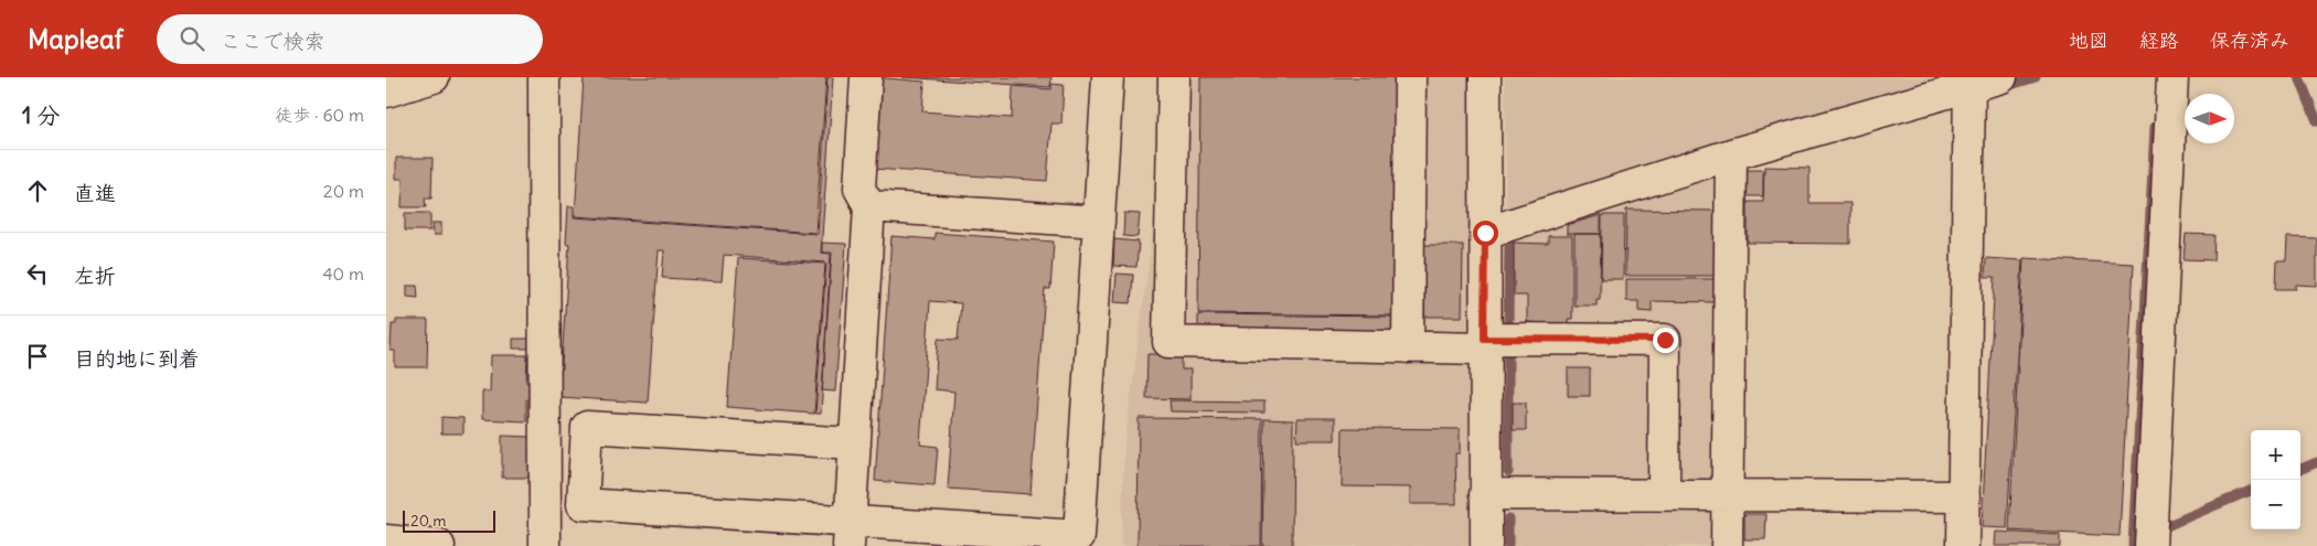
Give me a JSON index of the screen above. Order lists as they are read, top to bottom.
{
  "scale_bar": "20 m",
  "north": "right",
  "page": {
    "header": "Mapleaf",
    "search": "ここで検索",
    "nav": ["地図", "経路", "保存済み"],
    "heading": ["1 分", "徒歩 · 60 m"],
    "list": [
      ["直進", "20 m"],
      ["左折", "40 m"],
      "目的地に到着"
    ],
    "map_buttons": ["+", "−"],
    "scale": "20 m"
  }
}
